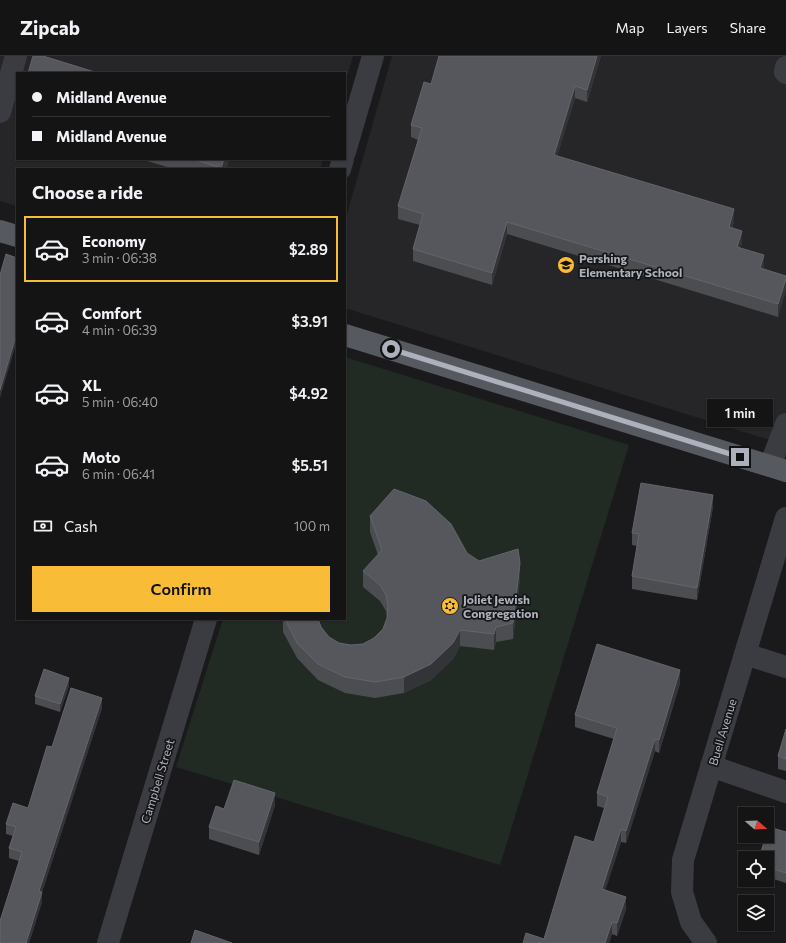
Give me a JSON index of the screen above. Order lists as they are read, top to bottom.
{
  "streets": {
    "street": ["Buell Avenue", "Campbell Street"]
  },
  "places": {
    "school or university": ["Pershing Elementary School"],
    "synagogue": ["Joliet Jewish Congregation"]
  },
  "north": "right",
  "page": {
    "header": "Zipcab",
    "nav": ["Map", "Layers", "Share"],
    "banner": ["Midland Avenue", "Midland Avenue"],
    "heading": "Choose a ride",
    "list": [
      {
        "name": "Economy",
        "note": "3 min · 06:38",
        "value": "$2.89"
      },
      {
        "name": "Comfort",
        "note": "4 min · 06:39",
        "value": "$3.91"
      },
      {
        "name": "XL",
        "note": "5 min · 06:40",
        "value": "$4.92"
      },
      {
        "name": "Moto",
        "note": "6 min · 06:41",
        "value": "$5.51"
      }
    ],
    "bubble": "1 min",
    "pay": ["Cash", "100 m"],
    "buttons": "Confirm"
  }
}
